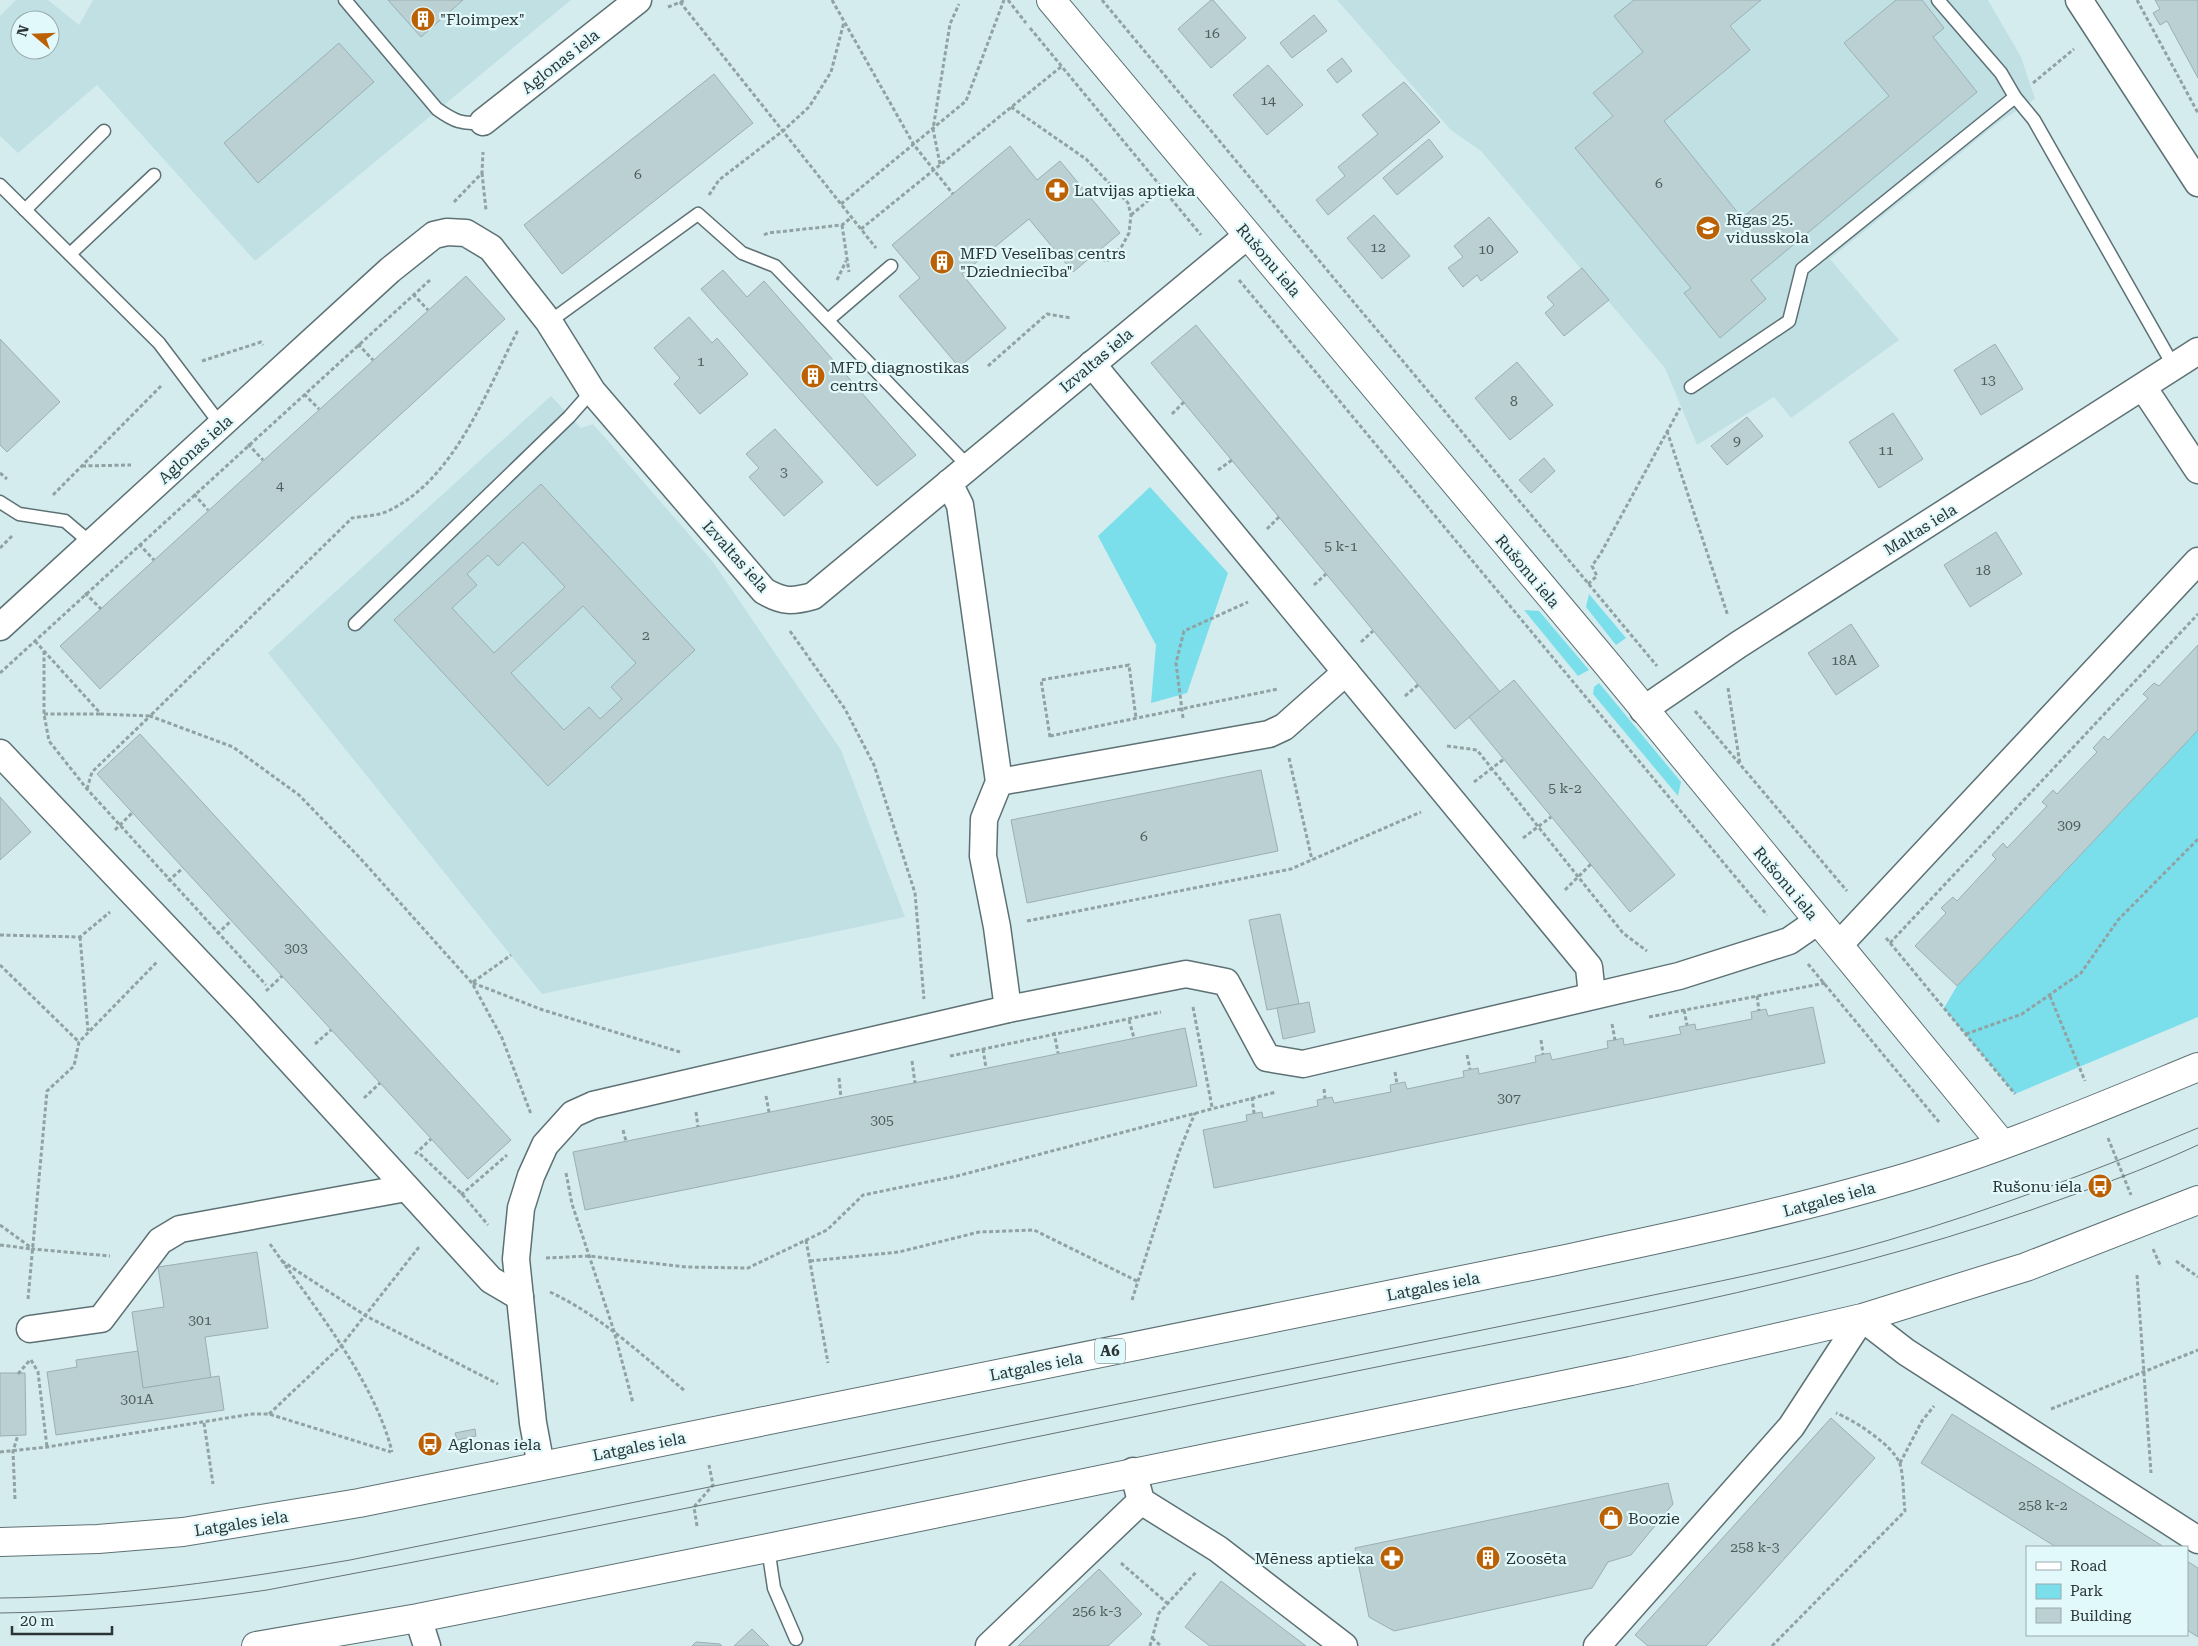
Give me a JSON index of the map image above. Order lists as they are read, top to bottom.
{
  "streets": {
    "main road": ["Rušonu iela", "Latgales iela", "A6"],
    "street": ["Aglonas iela", "Izvaltas iela", "Maltas iela"]
  },
  "crossings": [
    ["Aglonas iela", "Izvaltas iela"],
    ["Rušonu iela", "Izvaltas iela"],
    ["Rušonu iela", "Maltas iela"],
    ["Rušonu iela", "Latgales iela"]
  ],
  "places": {
    "building": [
      "\"Floimpex\"",
      "MFD Veselības centrs \"Dziedniecība\"",
      "MFD diagnostikas centrs",
      "Zoosēta"
    ],
    "pharmacy": ["Latvijas aptieka", "Mēness aptieka"],
    "school or university": ["Rīgas 25. vidusskola"],
    "bus stop": ["Rušonu iela", "Aglonas iela"],
    "shop": ["Boozie"]
  },
  "house_numbers": [
    "16",
    "14",
    "6",
    "6",
    "12",
    "10",
    "1",
    "13",
    "8",
    "9",
    "11",
    "3",
    "4",
    "5 k-1",
    "18",
    "2",
    "18A",
    "5 k-2",
    "309",
    "6",
    "303",
    "307",
    "305",
    "301",
    "301A",
    "258 k-2",
    "258 k-3",
    "256 k-3"
  ],
  "legend": ["Road", "Park", "Building"],
  "scale_bar": "20 m",
  "north": "left"
}
